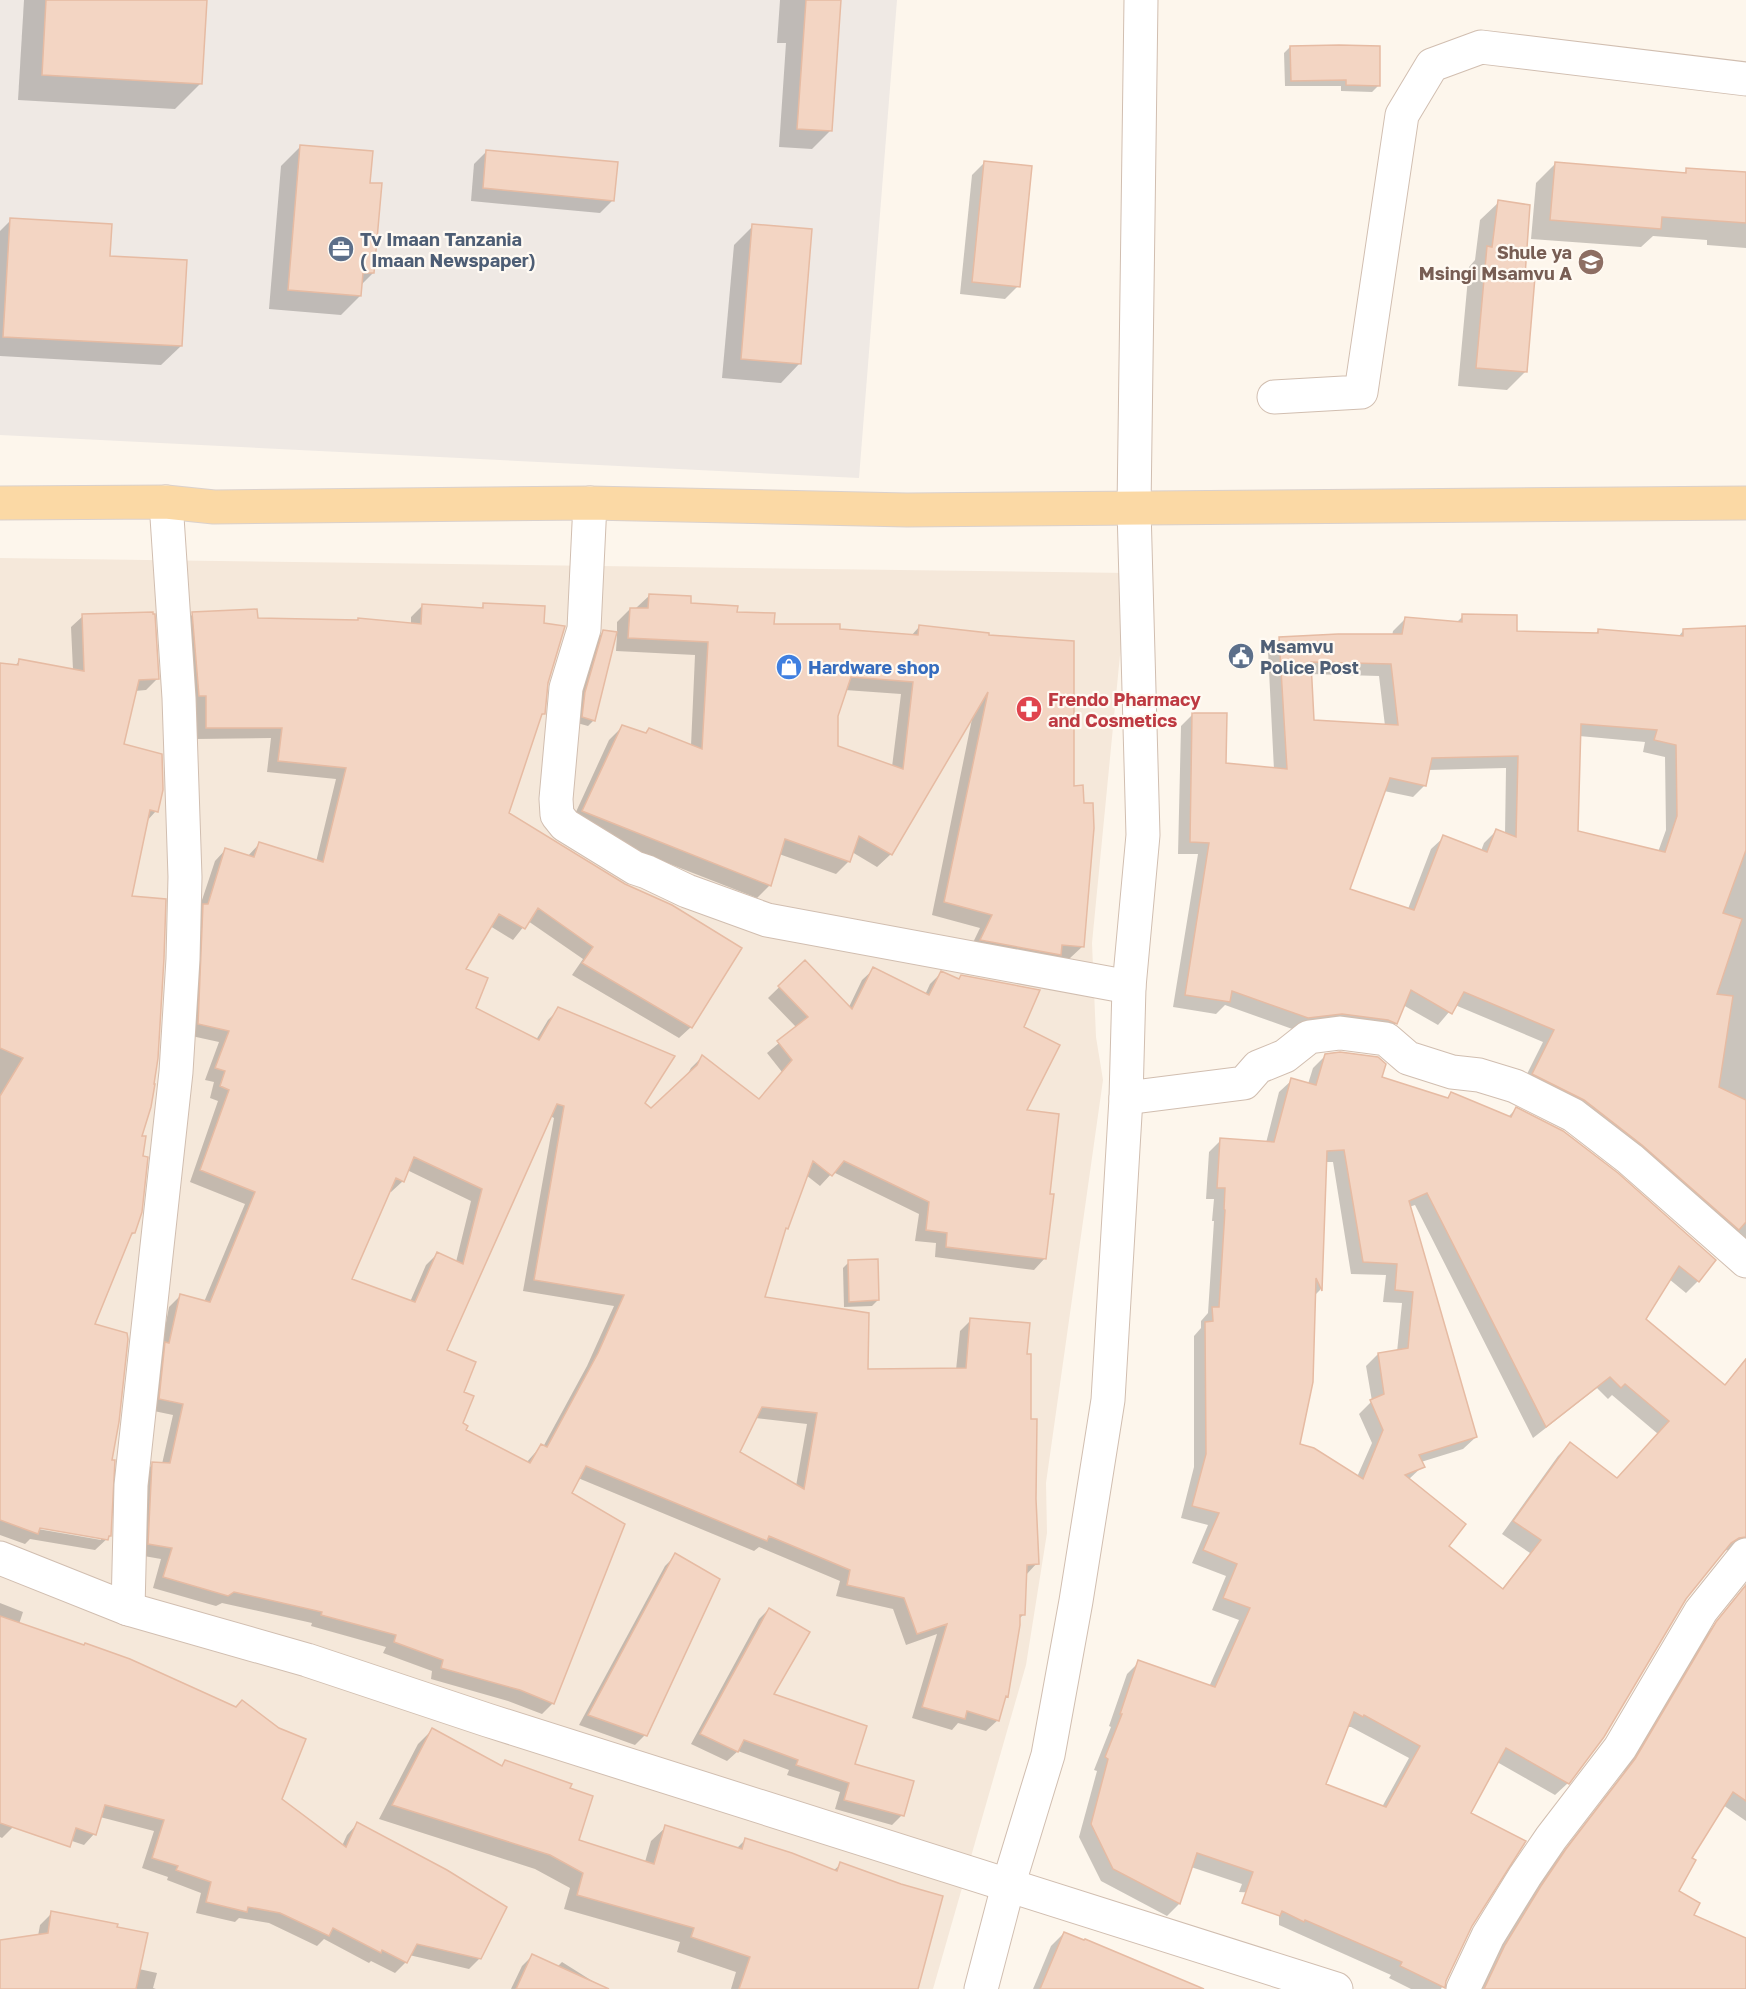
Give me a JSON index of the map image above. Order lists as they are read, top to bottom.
{
  "places": {
    "office": ["Tv Imaan Tanzania ( Imaan Newspaper)"],
    "school or university": ["Shule ya Msingi Msamvu A"],
    "public building": ["Msamvu Police Post"],
    "shop": ["Hardware shop"],
    "pharmacy": ["Frendo Pharmacy and Cosmetics"]
  }
}
